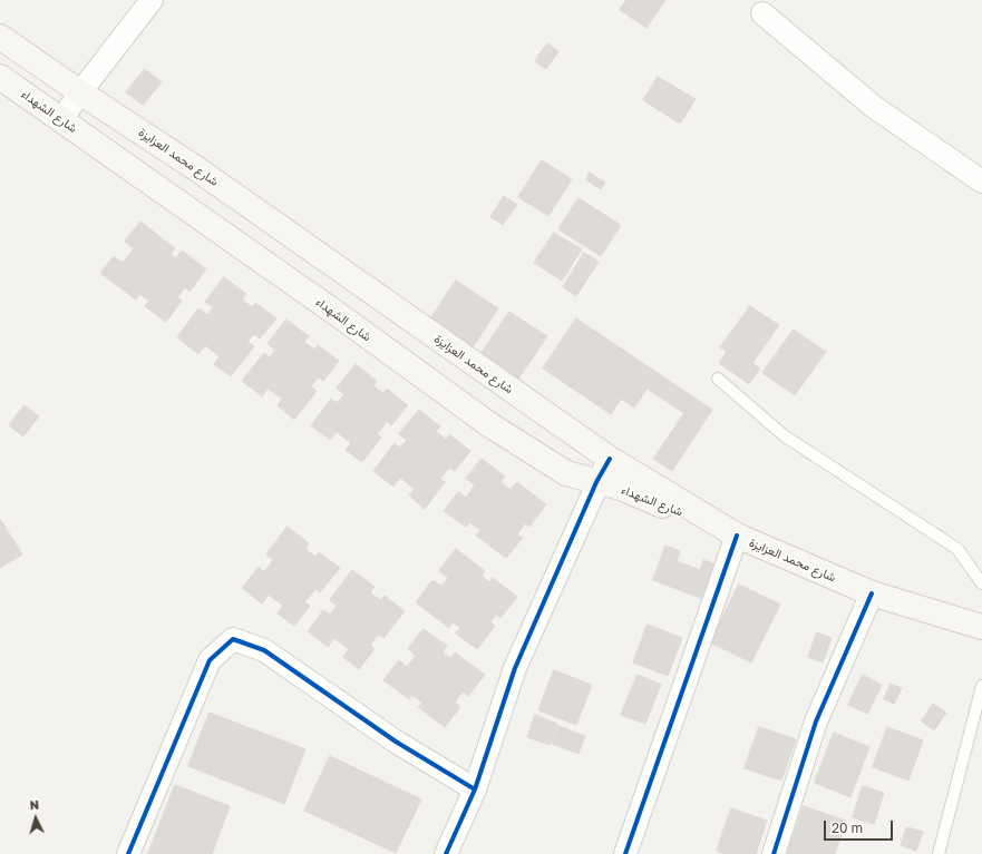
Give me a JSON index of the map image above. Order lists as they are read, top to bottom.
{
  "streets": {
    "main road": ["شارع الشهداء", "شارع محمد العزايزة"]
  },
  "crossings": [
    ["شارع الشهداء", "شارع محمد العزايزة"]
  ],
  "scale_bar": "20 m",
  "north": "top"
}
